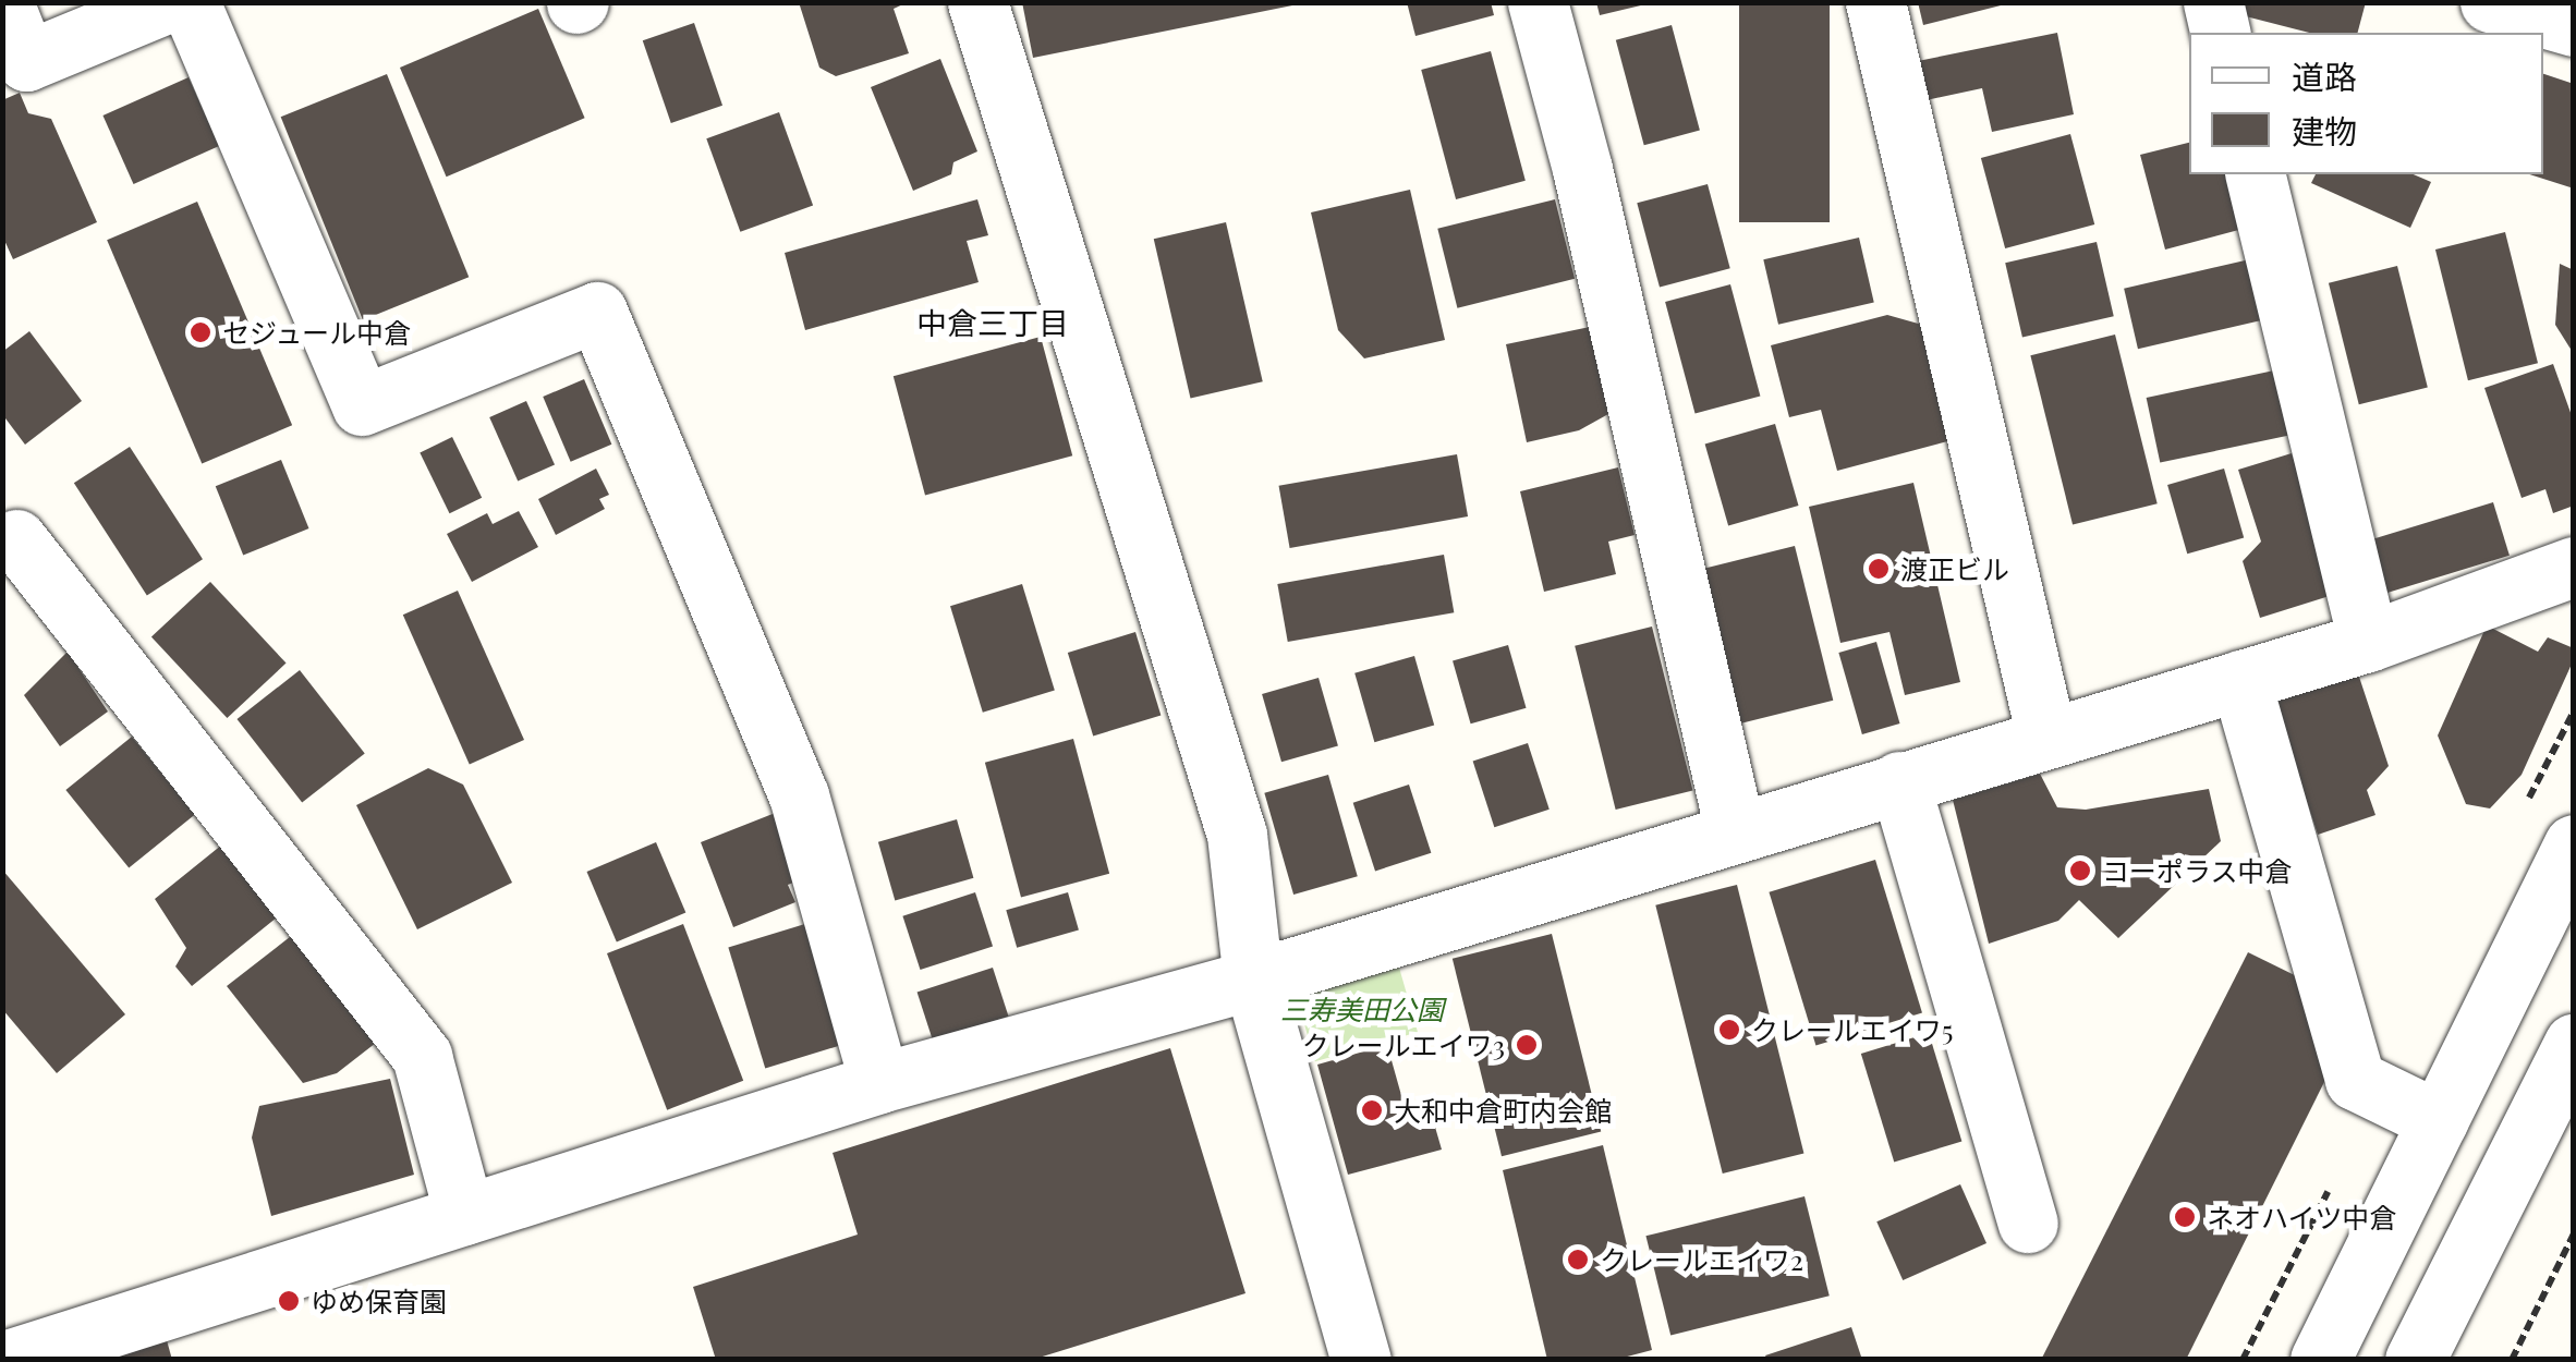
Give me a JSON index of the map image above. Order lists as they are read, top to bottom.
{
  "districts": ["中倉三丁目"],
  "parks": ["三寿美田公園"],
  "places": [
    "セジュール中倉",
    "渡正ビル",
    "コーポラス中倉",
    "クレールエイワ5",
    "クレールエイワ3",
    "大和中倉町内会館",
    "ネオハイツ中倉",
    "クレールエイワ2",
    "ゆめ保育園"
  ],
  "legend": ["道路", "建物"]
}
